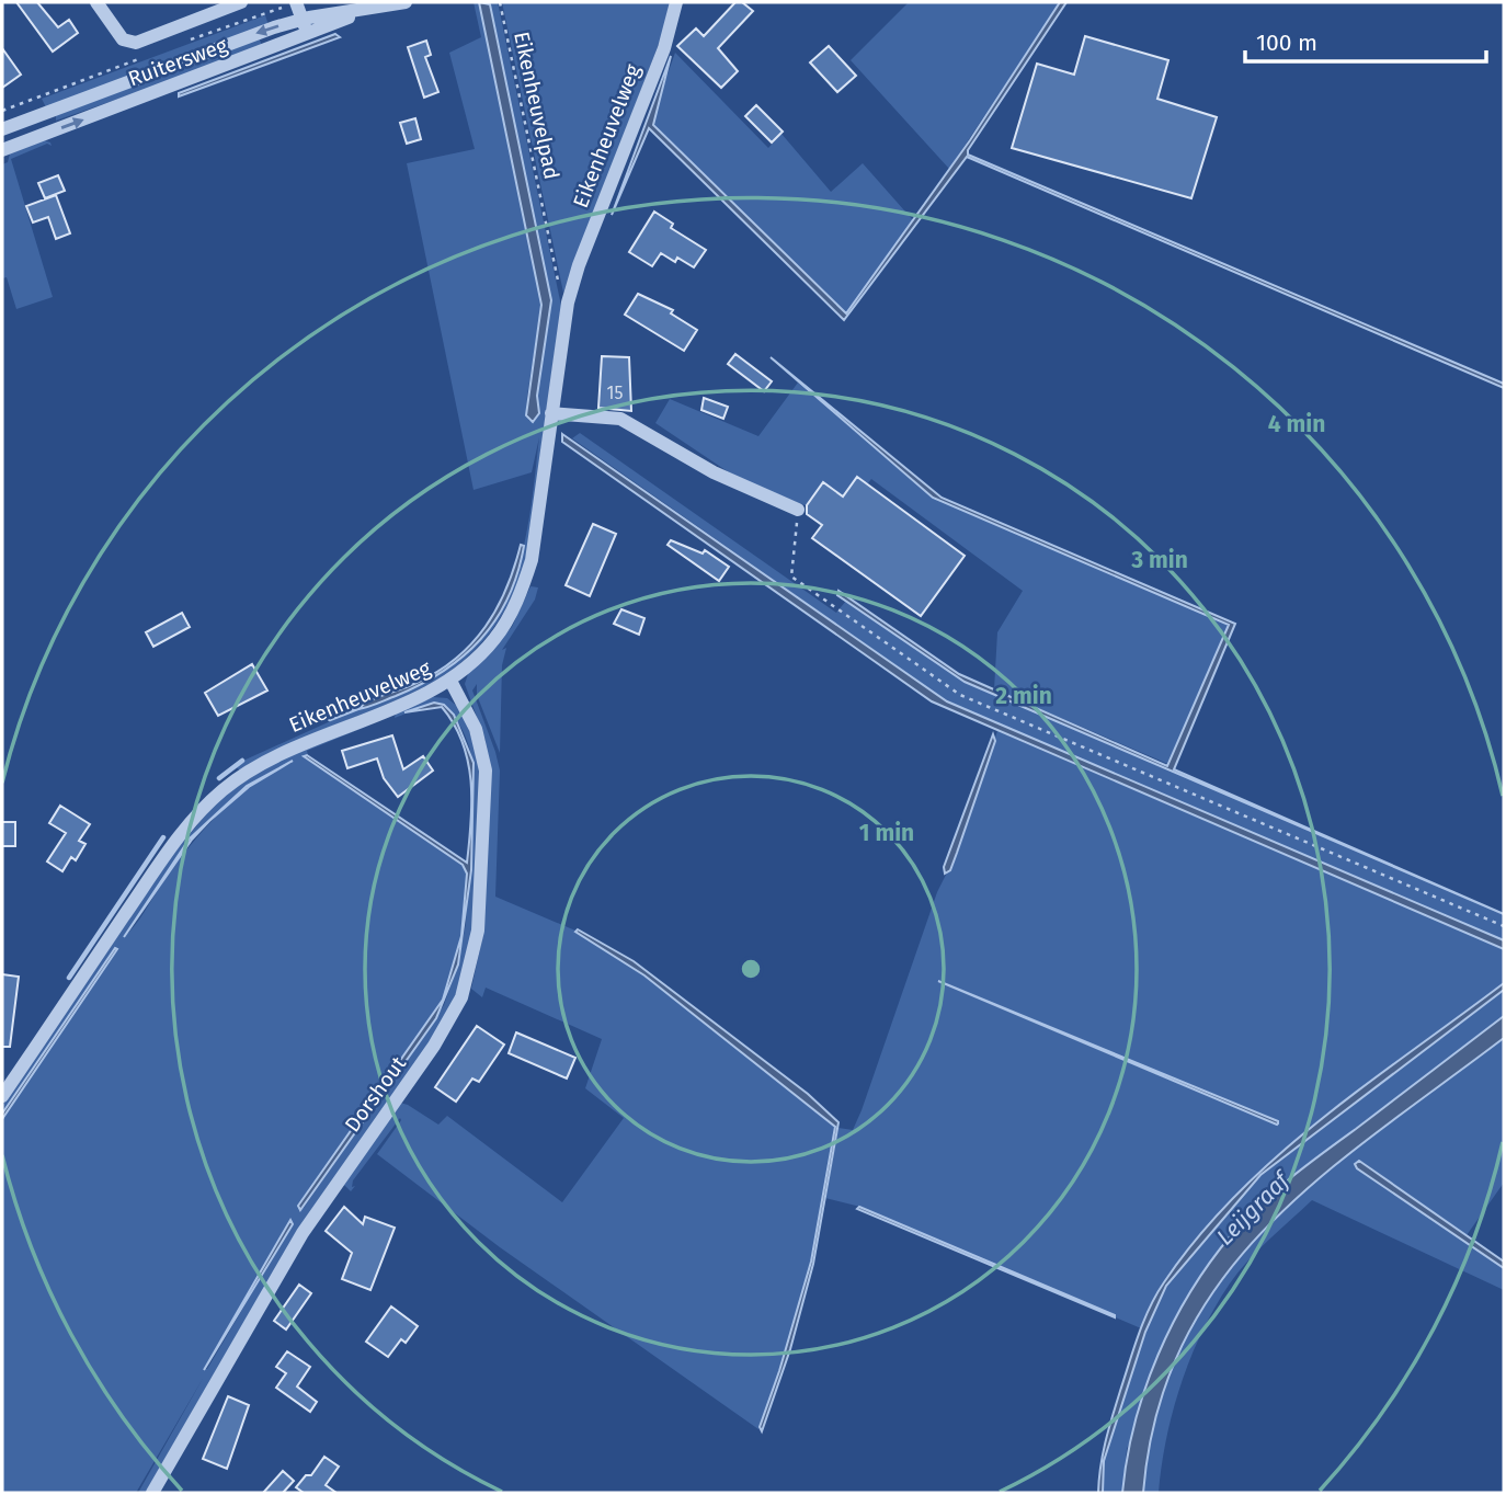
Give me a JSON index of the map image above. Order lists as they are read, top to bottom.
{
  "streets": {
    "street": ["Ruitersweg", "Eikenheuvelweg", "Dorshout"],
    "path": ["Eikenheuvelpad"]
  },
  "crossings": [
    ["Eikenheuvelpad", "Eikenheuvelweg"],
    ["Eikenheuvelweg", "Dorshout"]
  ],
  "water": ["Leijgraaf"],
  "house_numbers": ["15"],
  "scale_bar": "100 m",
  "rings": [
    "4 min",
    "3 min",
    "2 min",
    "1 min"
  ]
}
